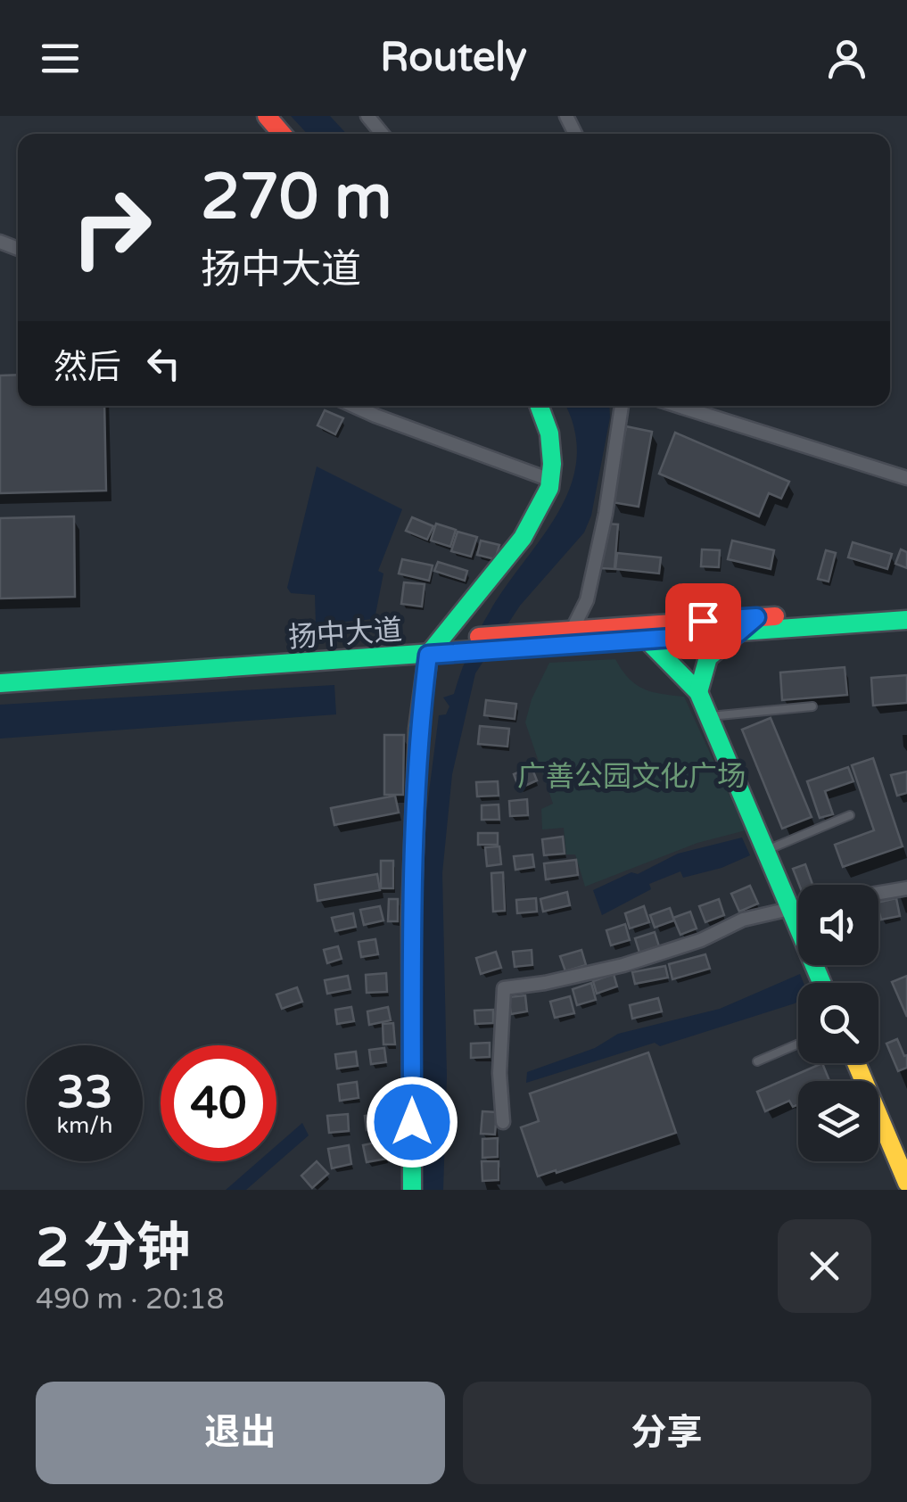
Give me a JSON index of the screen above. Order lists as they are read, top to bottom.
{
  "streets": {
    "main road": ["扬中大道"]
  },
  "parks": ["广善公园文化广场"],
  "page": {
    "header": "Routely",
    "turn": ["270 m", "扬中大道"],
    "then": "然后",
    "speed": "33 km/h",
    "limit": "40",
    "heading": ["2 分钟", "490 m · 20:18"],
    "buttons": ["退出", "分享"]
  }
}
